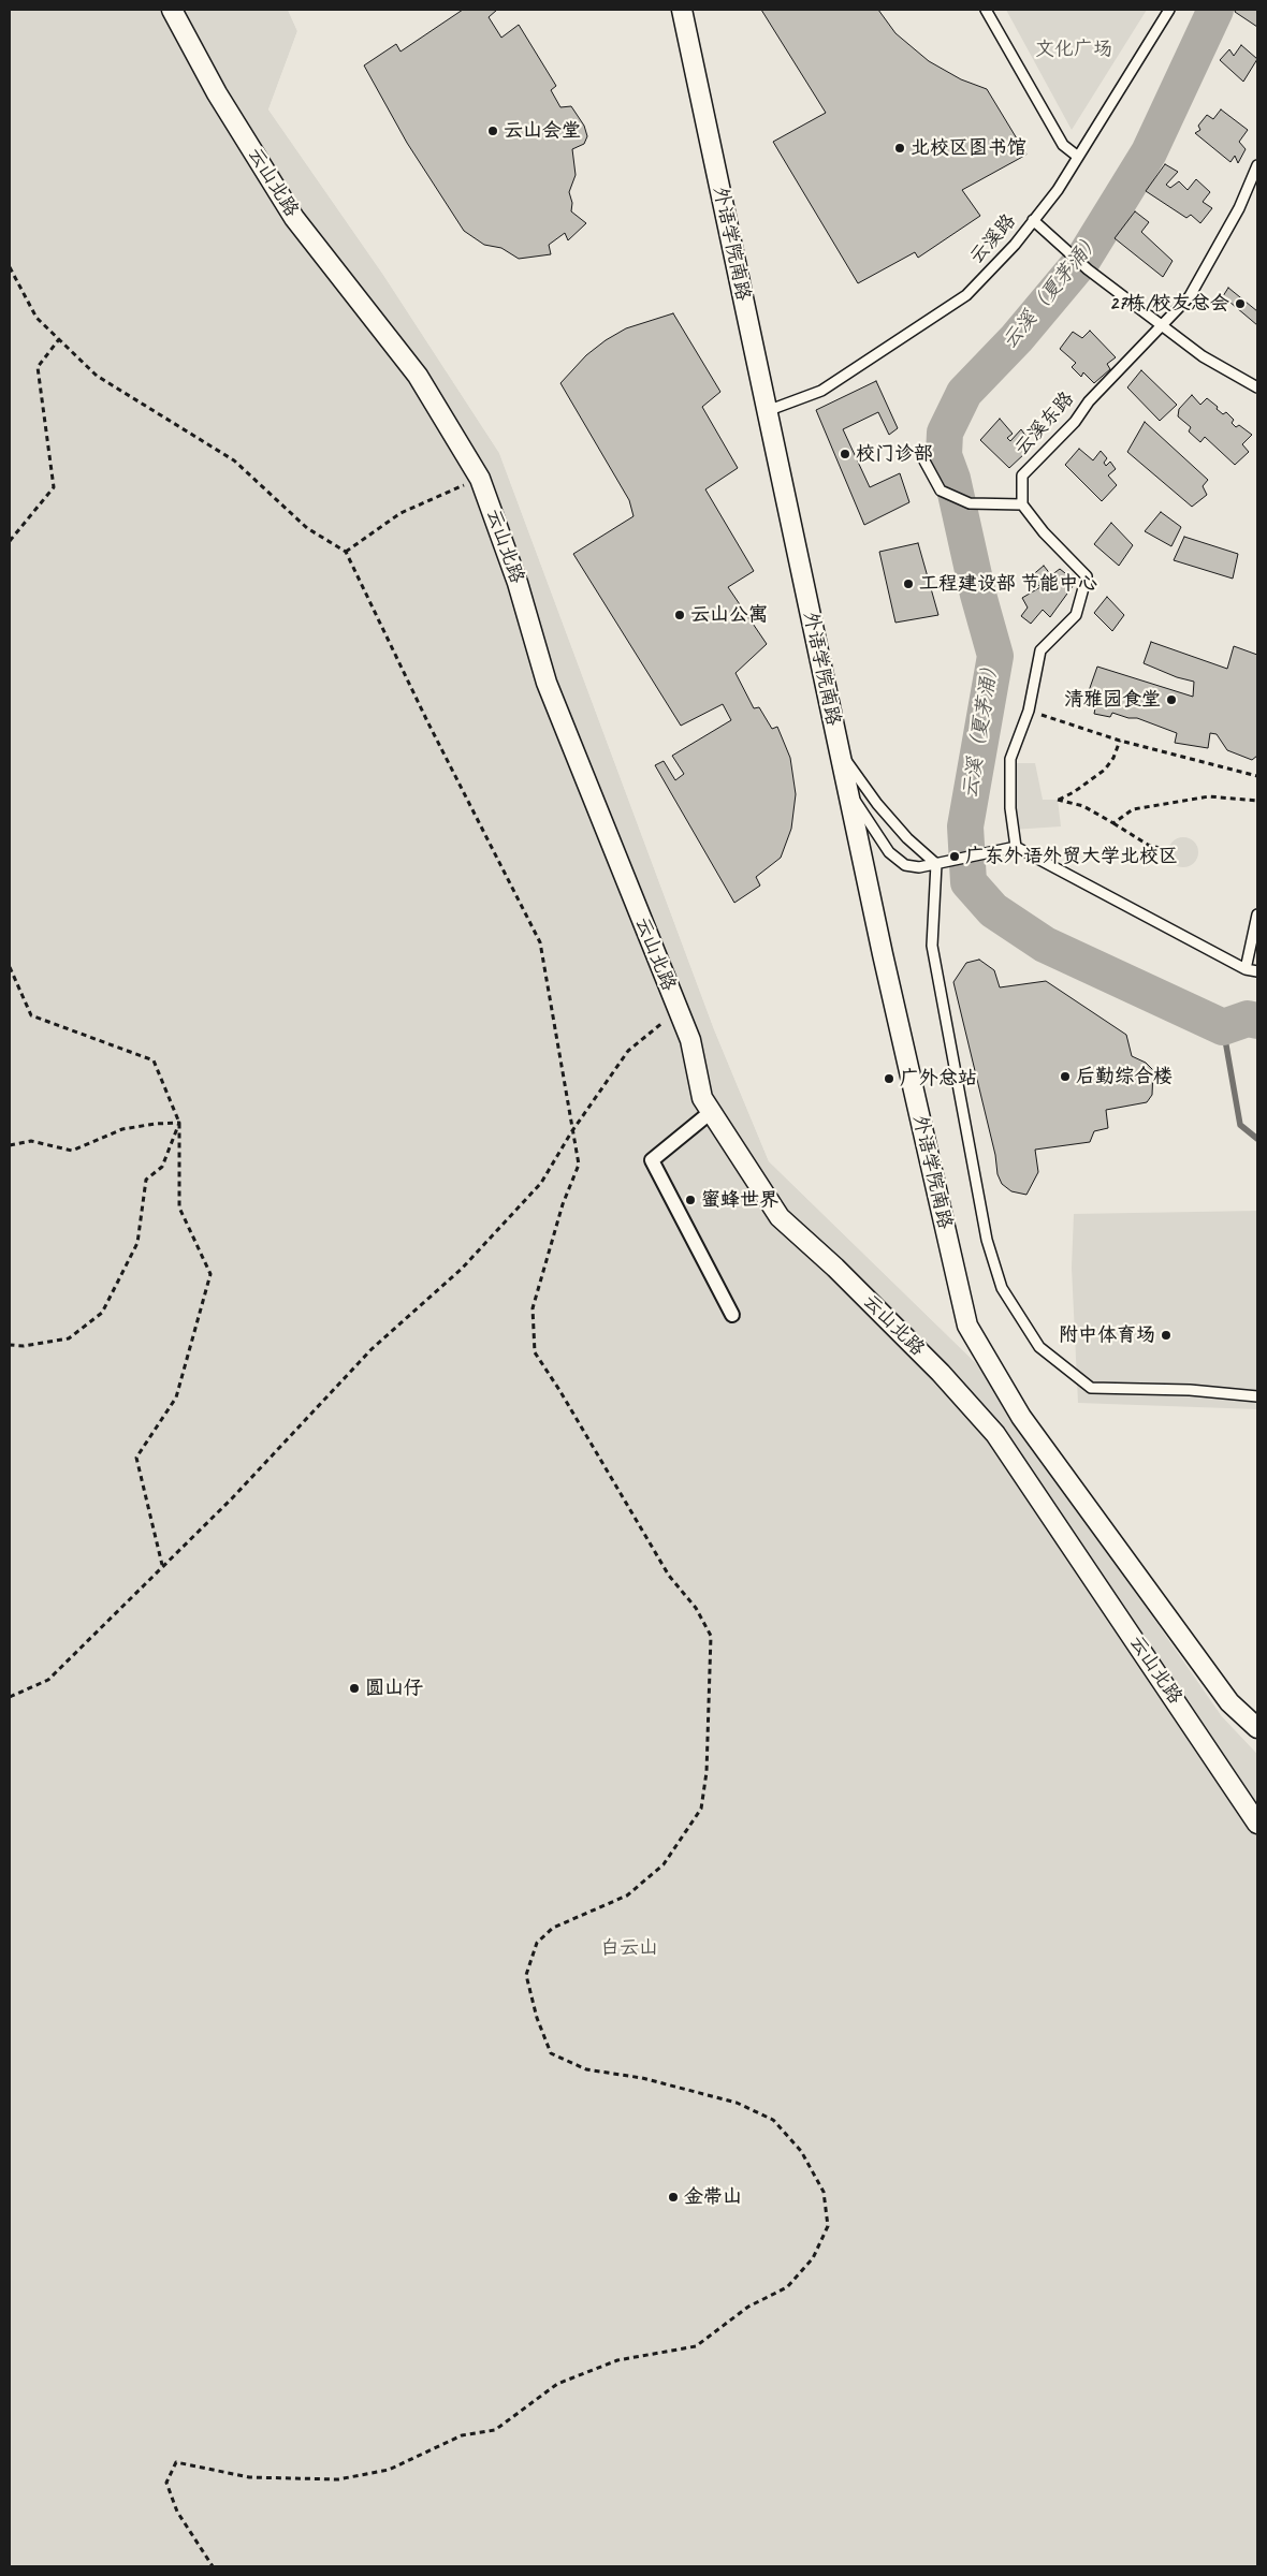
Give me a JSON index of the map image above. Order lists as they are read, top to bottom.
{
  "streets": {
    "street": ["云山北路", "外语学院南路"],
    "lane": ["云溪路", "云溪东路"]
  },
  "crossings": [
    ["云溪路", "外语学院南路"]
  ],
  "water": ["云溪（夏茅涌）"],
  "parks": ["文化广场", "白云山"],
  "places": [
    "云山会堂",
    "北校区图书馆",
    "27栋/校友总会",
    "校门诊部",
    "工程建设部 节能中心",
    "云山公寓",
    "清雅园食堂",
    "广东外语外贸大学北校区",
    "后勤综合楼",
    "广外总站",
    "蜜蜂世界",
    "附中体育场",
    "圆山仔",
    "金带山"
  ]
}
